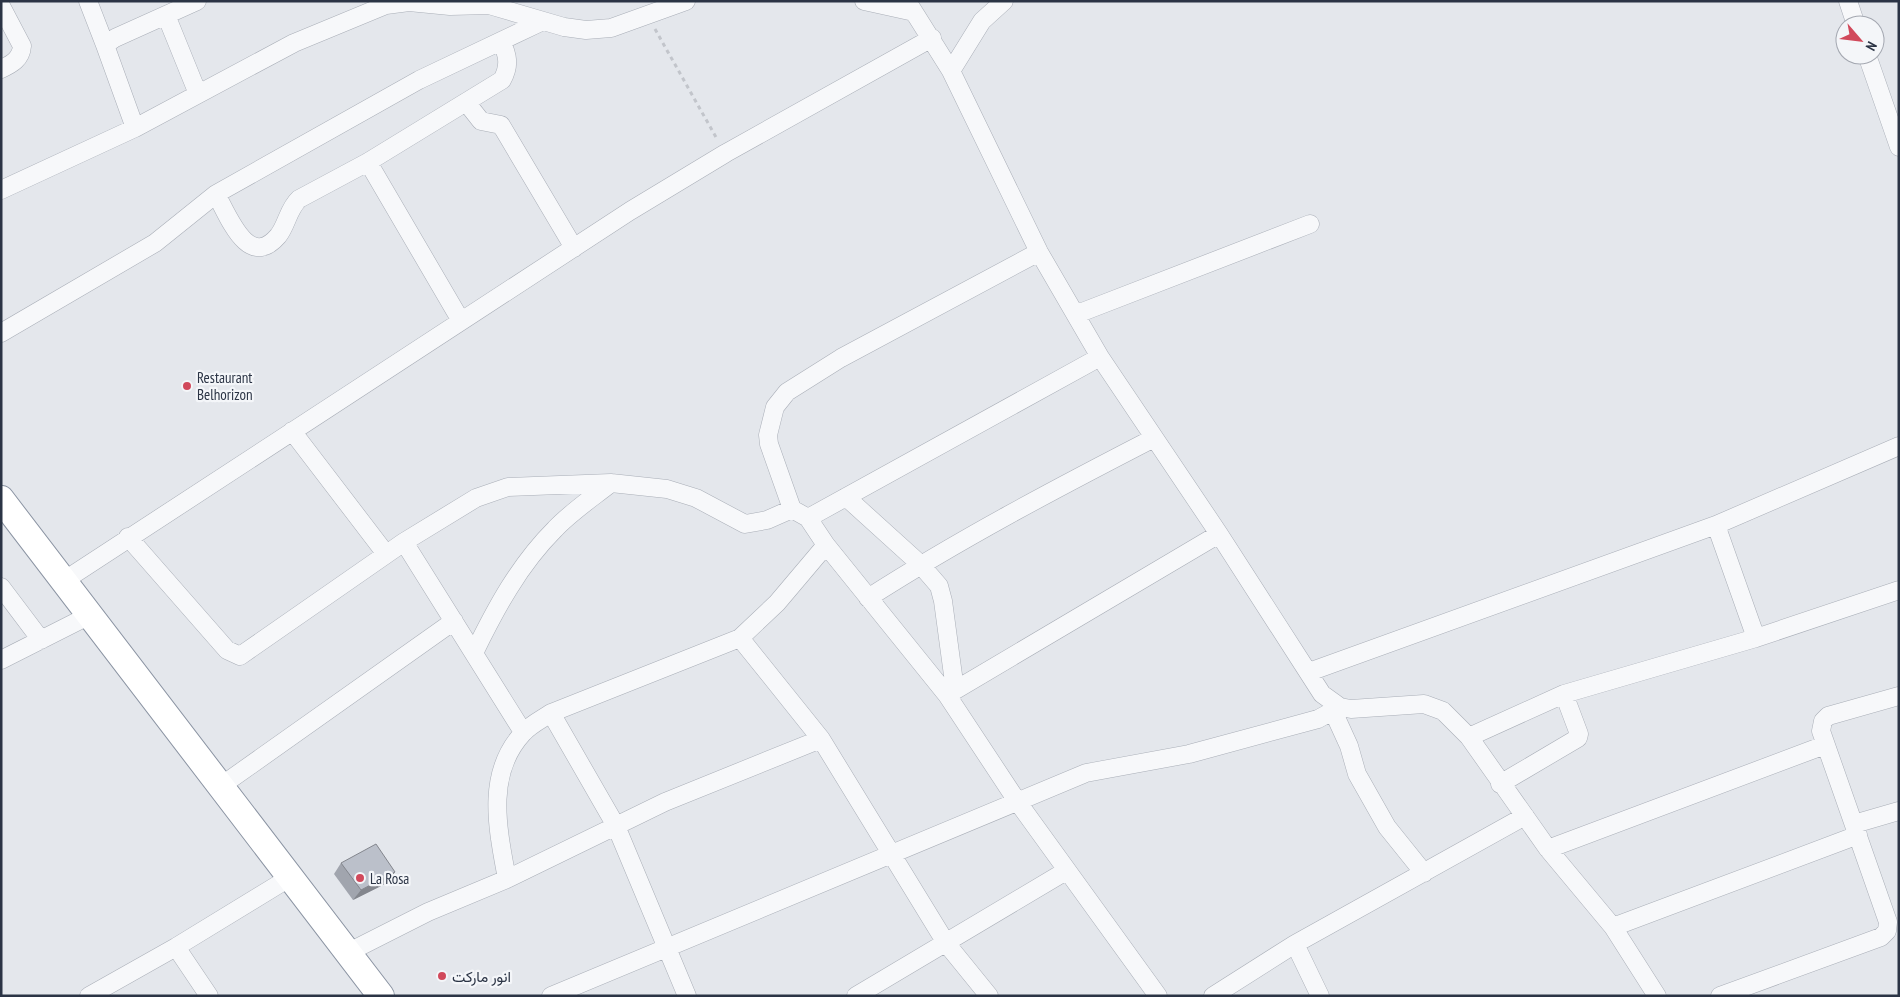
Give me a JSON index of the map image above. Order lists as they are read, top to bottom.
{
  "places": ["Restaurant Belhorizon", "La Rosa", "انور ماركت"],
  "north": "bottom right"
}
